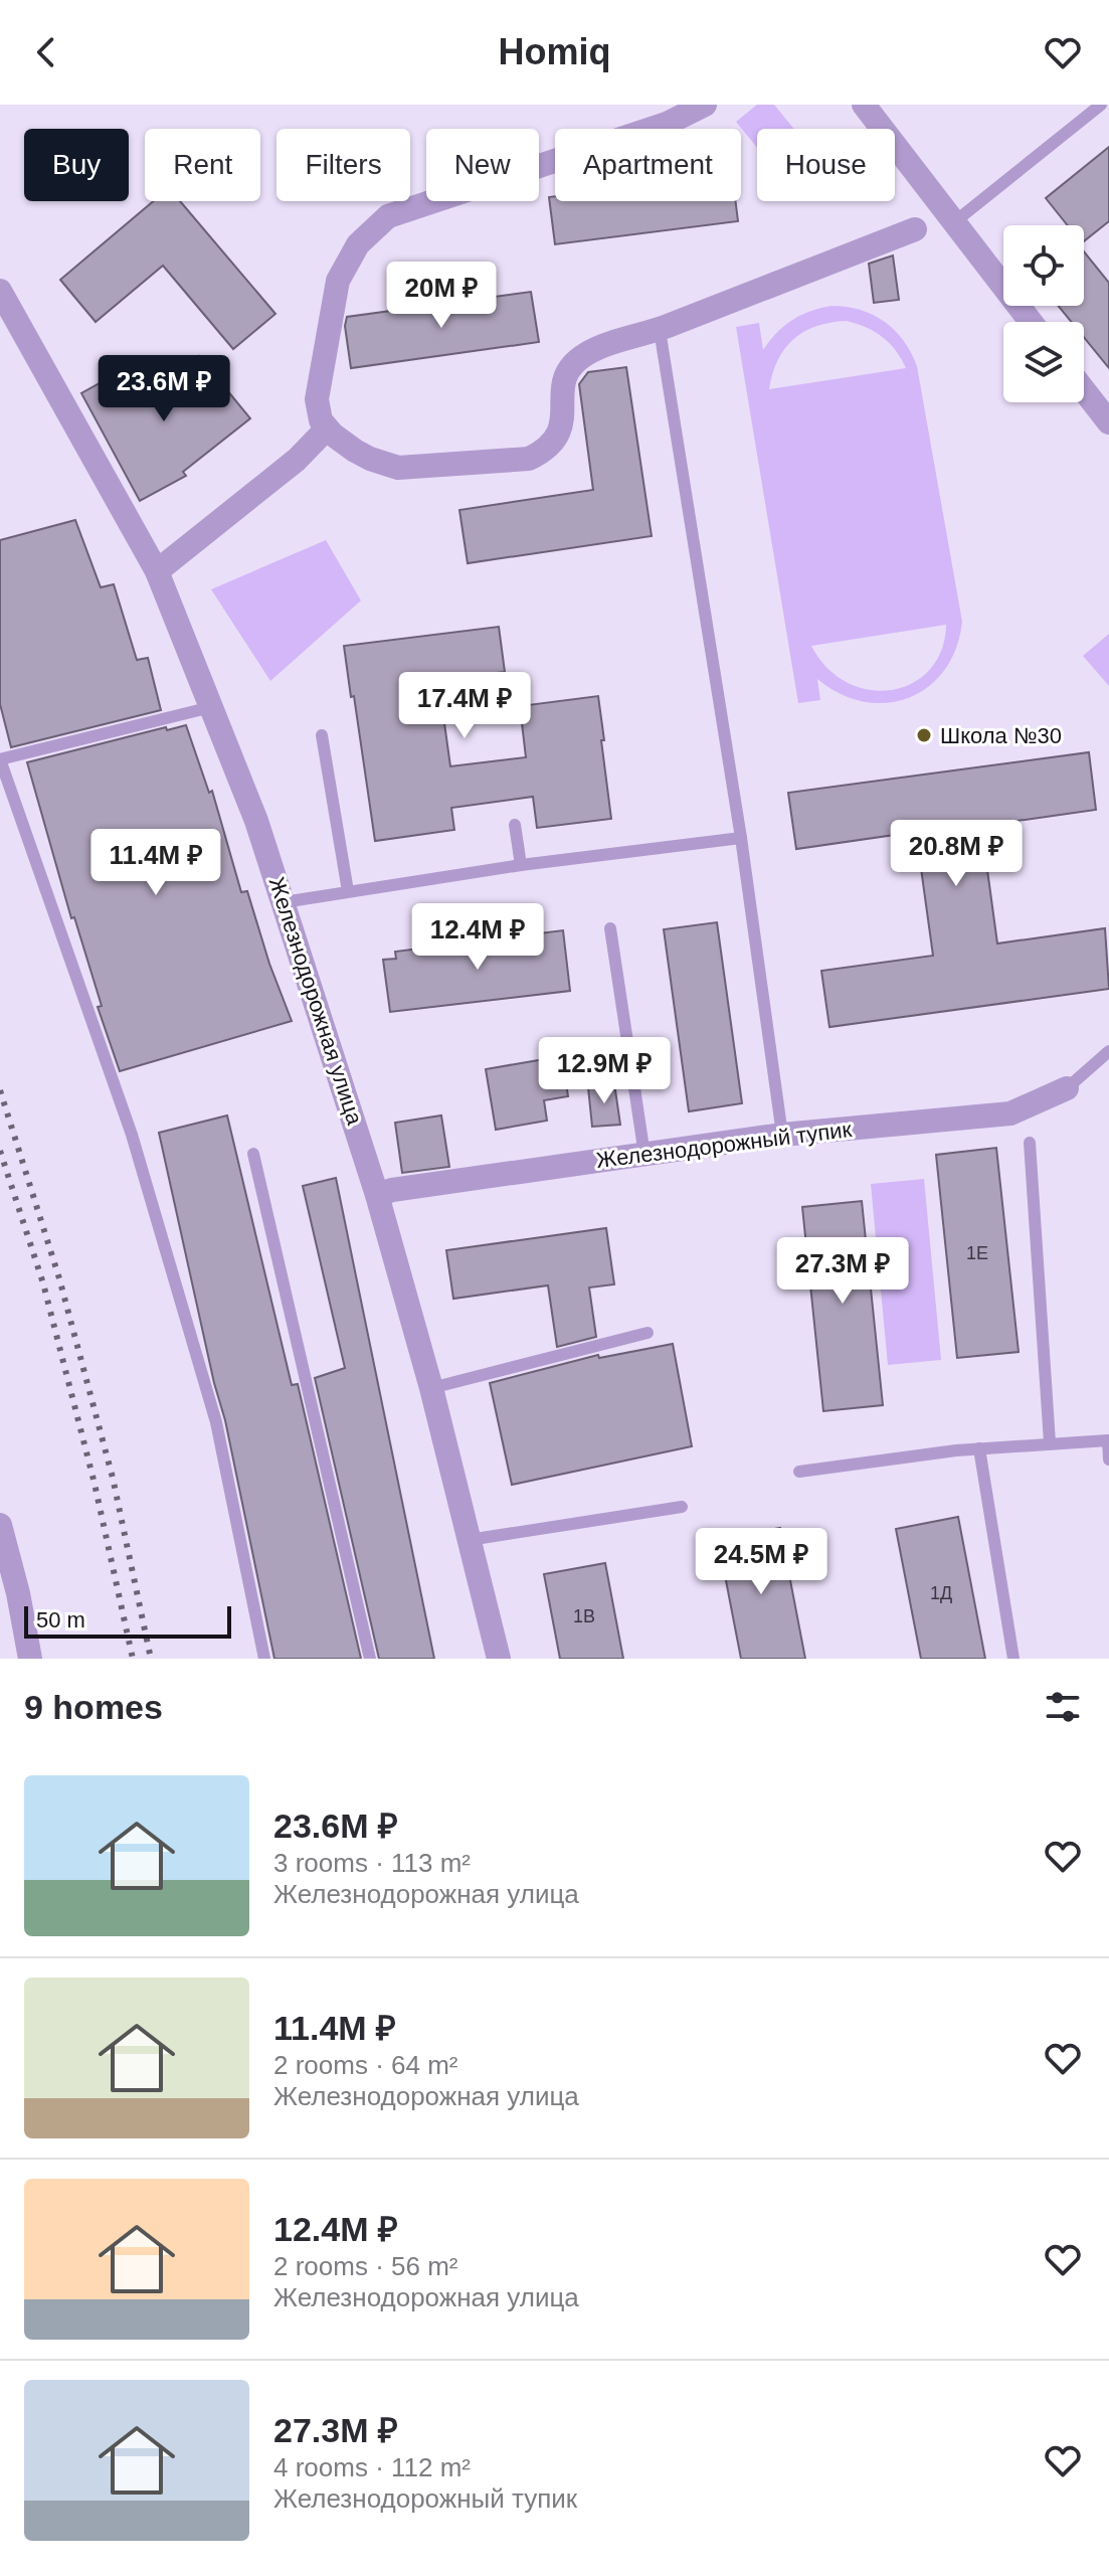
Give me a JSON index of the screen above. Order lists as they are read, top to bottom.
{
  "streets": {
    "street": ["Железнодорожная улица", "Железнодорожный тупик"]
  },
  "crossings": [
    ["Железнодорожная улица", "Железнодорожный тупик"]
  ],
  "places": ["Школа №30"],
  "house_numbers": ["1Е", "1Д", "1В"],
  "scale_bar": "50 m",
  "page": {
    "header": "Homiq",
    "chip": [
      "Buy",
      "Rent",
      "Filters",
      "New",
      "Apartment",
      "House"
    ],
    "price": [
      "20M ₽",
      "23.6M ₽",
      "17.4M ₽",
      "20.8M ₽",
      "11.4M ₽",
      "12.4M ₽",
      "12.9M ₽",
      "27.3M ₽",
      "24.5M ₽"
    ],
    "scale": "50 m",
    "heading": "9 homes",
    "list": [
      {
        "name": "23.6M ₽",
        "note": "3 rooms · 113 m² · Железнодорожная улица"
      },
      {
        "name": "11.4M ₽",
        "note": "2 rooms · 64 m² · Железнодорожная улица"
      },
      {
        "name": "12.4M ₽",
        "note": "2 rooms · 56 m² · Железнодорожная улица"
      },
      {
        "name": "27.3M ₽",
        "note": "4 rooms · 112 m² · Железнодорожный тупик"
      }
    ]
  }
}
